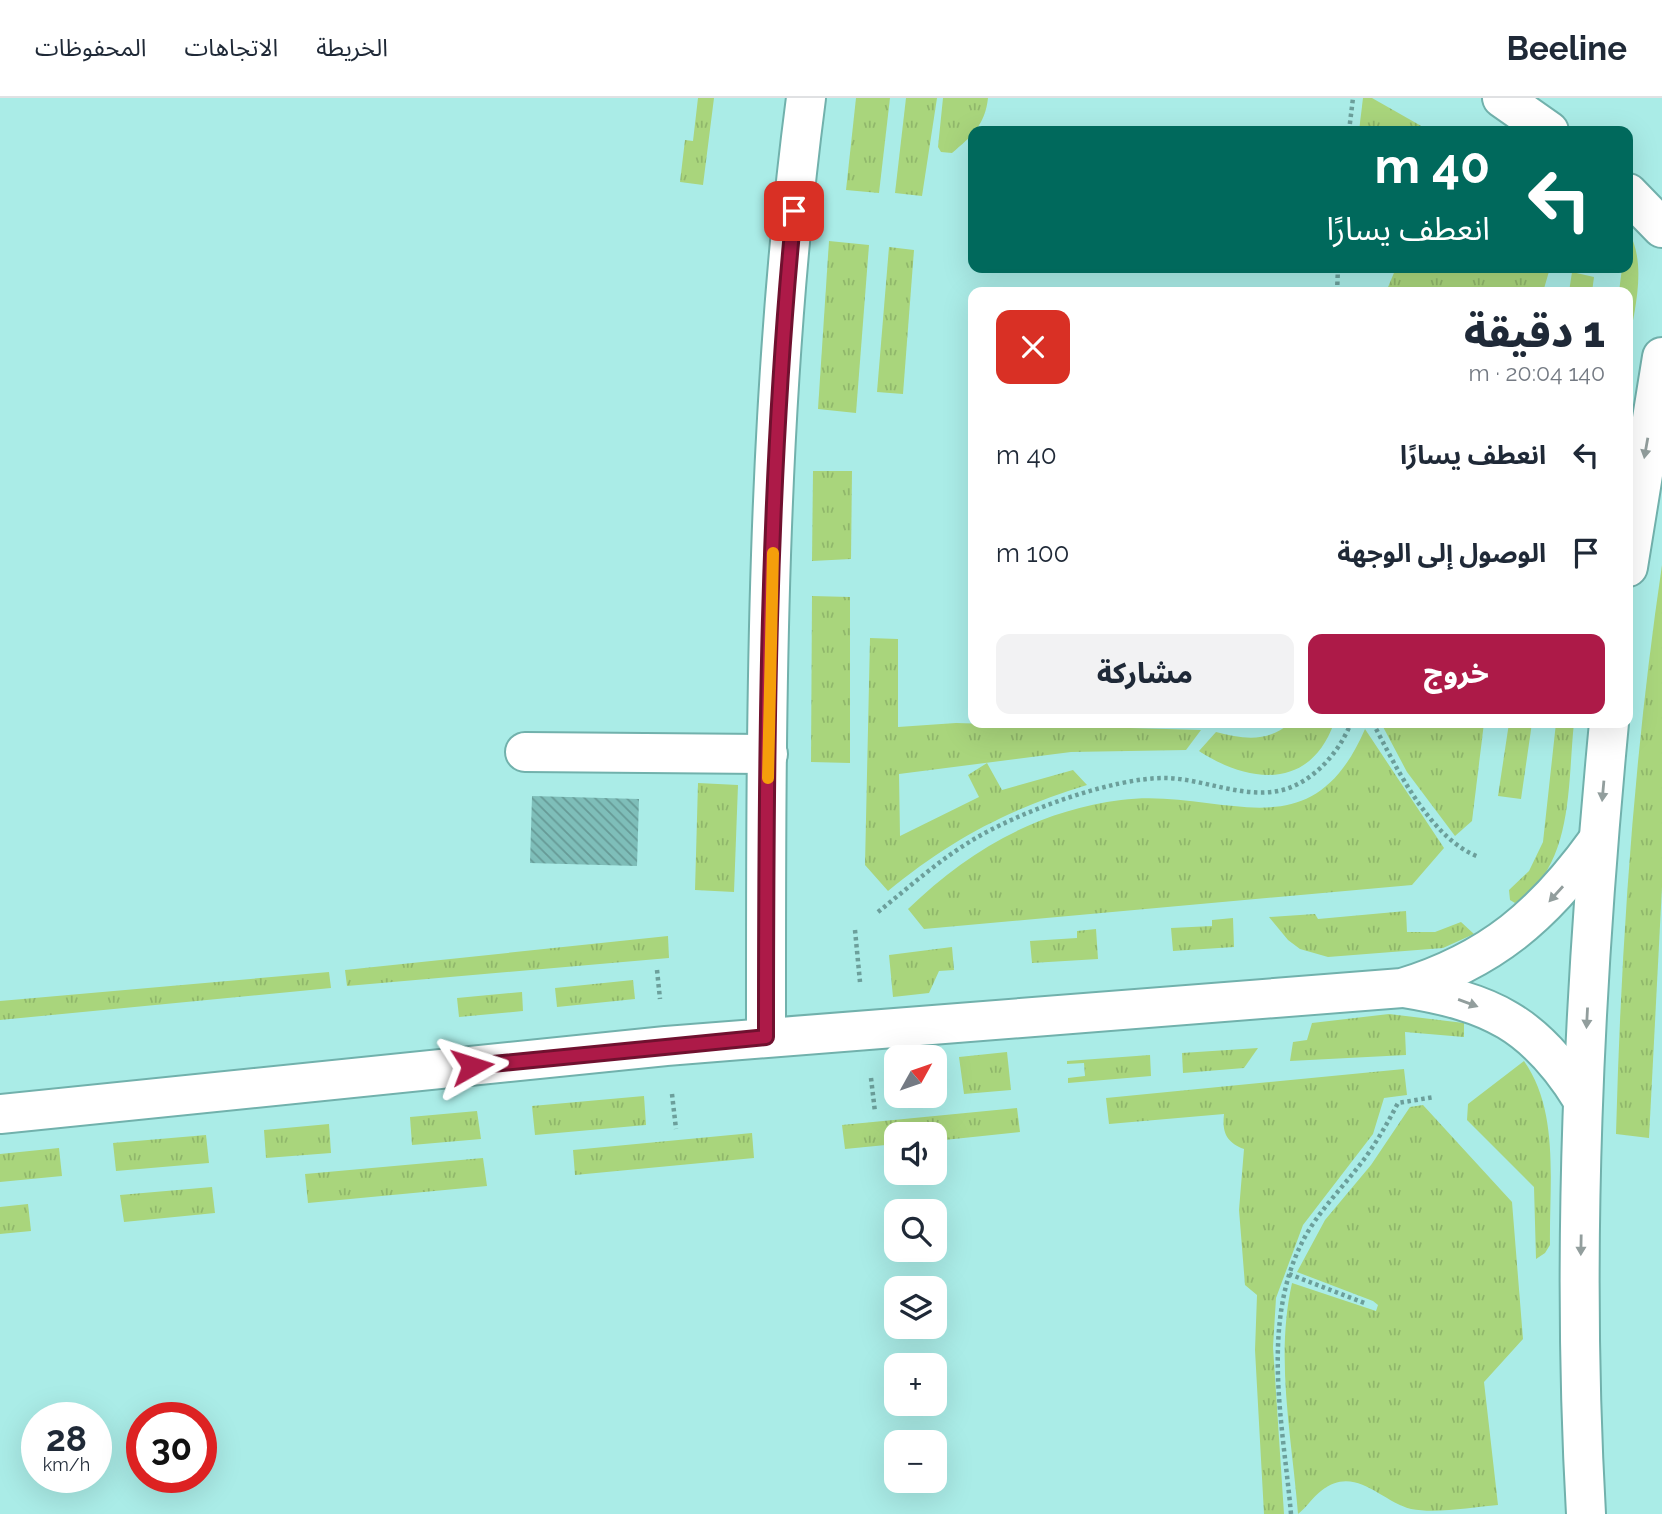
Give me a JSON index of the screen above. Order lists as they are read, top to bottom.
{
  "north": "top right",
  "page": {
    "header": "Beeline",
    "nav": ["الخريطة", "الاتجاهات", "المحفوظات"],
    "turn": ["40 m", "انعطف يسارًا"],
    "heading": ["1 دقيقة", "140 m · 20:04"],
    "list": [
      {
        "name": "انعطف يسارًا",
        "value": "40 m"
      },
      {
        "name": "الوصول إلى الوجهة",
        "value": "100 m"
      }
    ],
    "buttons": ["خروج", "مشاركة"],
    "map_buttons": ["+", "−"],
    "speed": "28 km/h",
    "limit": "30"
  }
}
